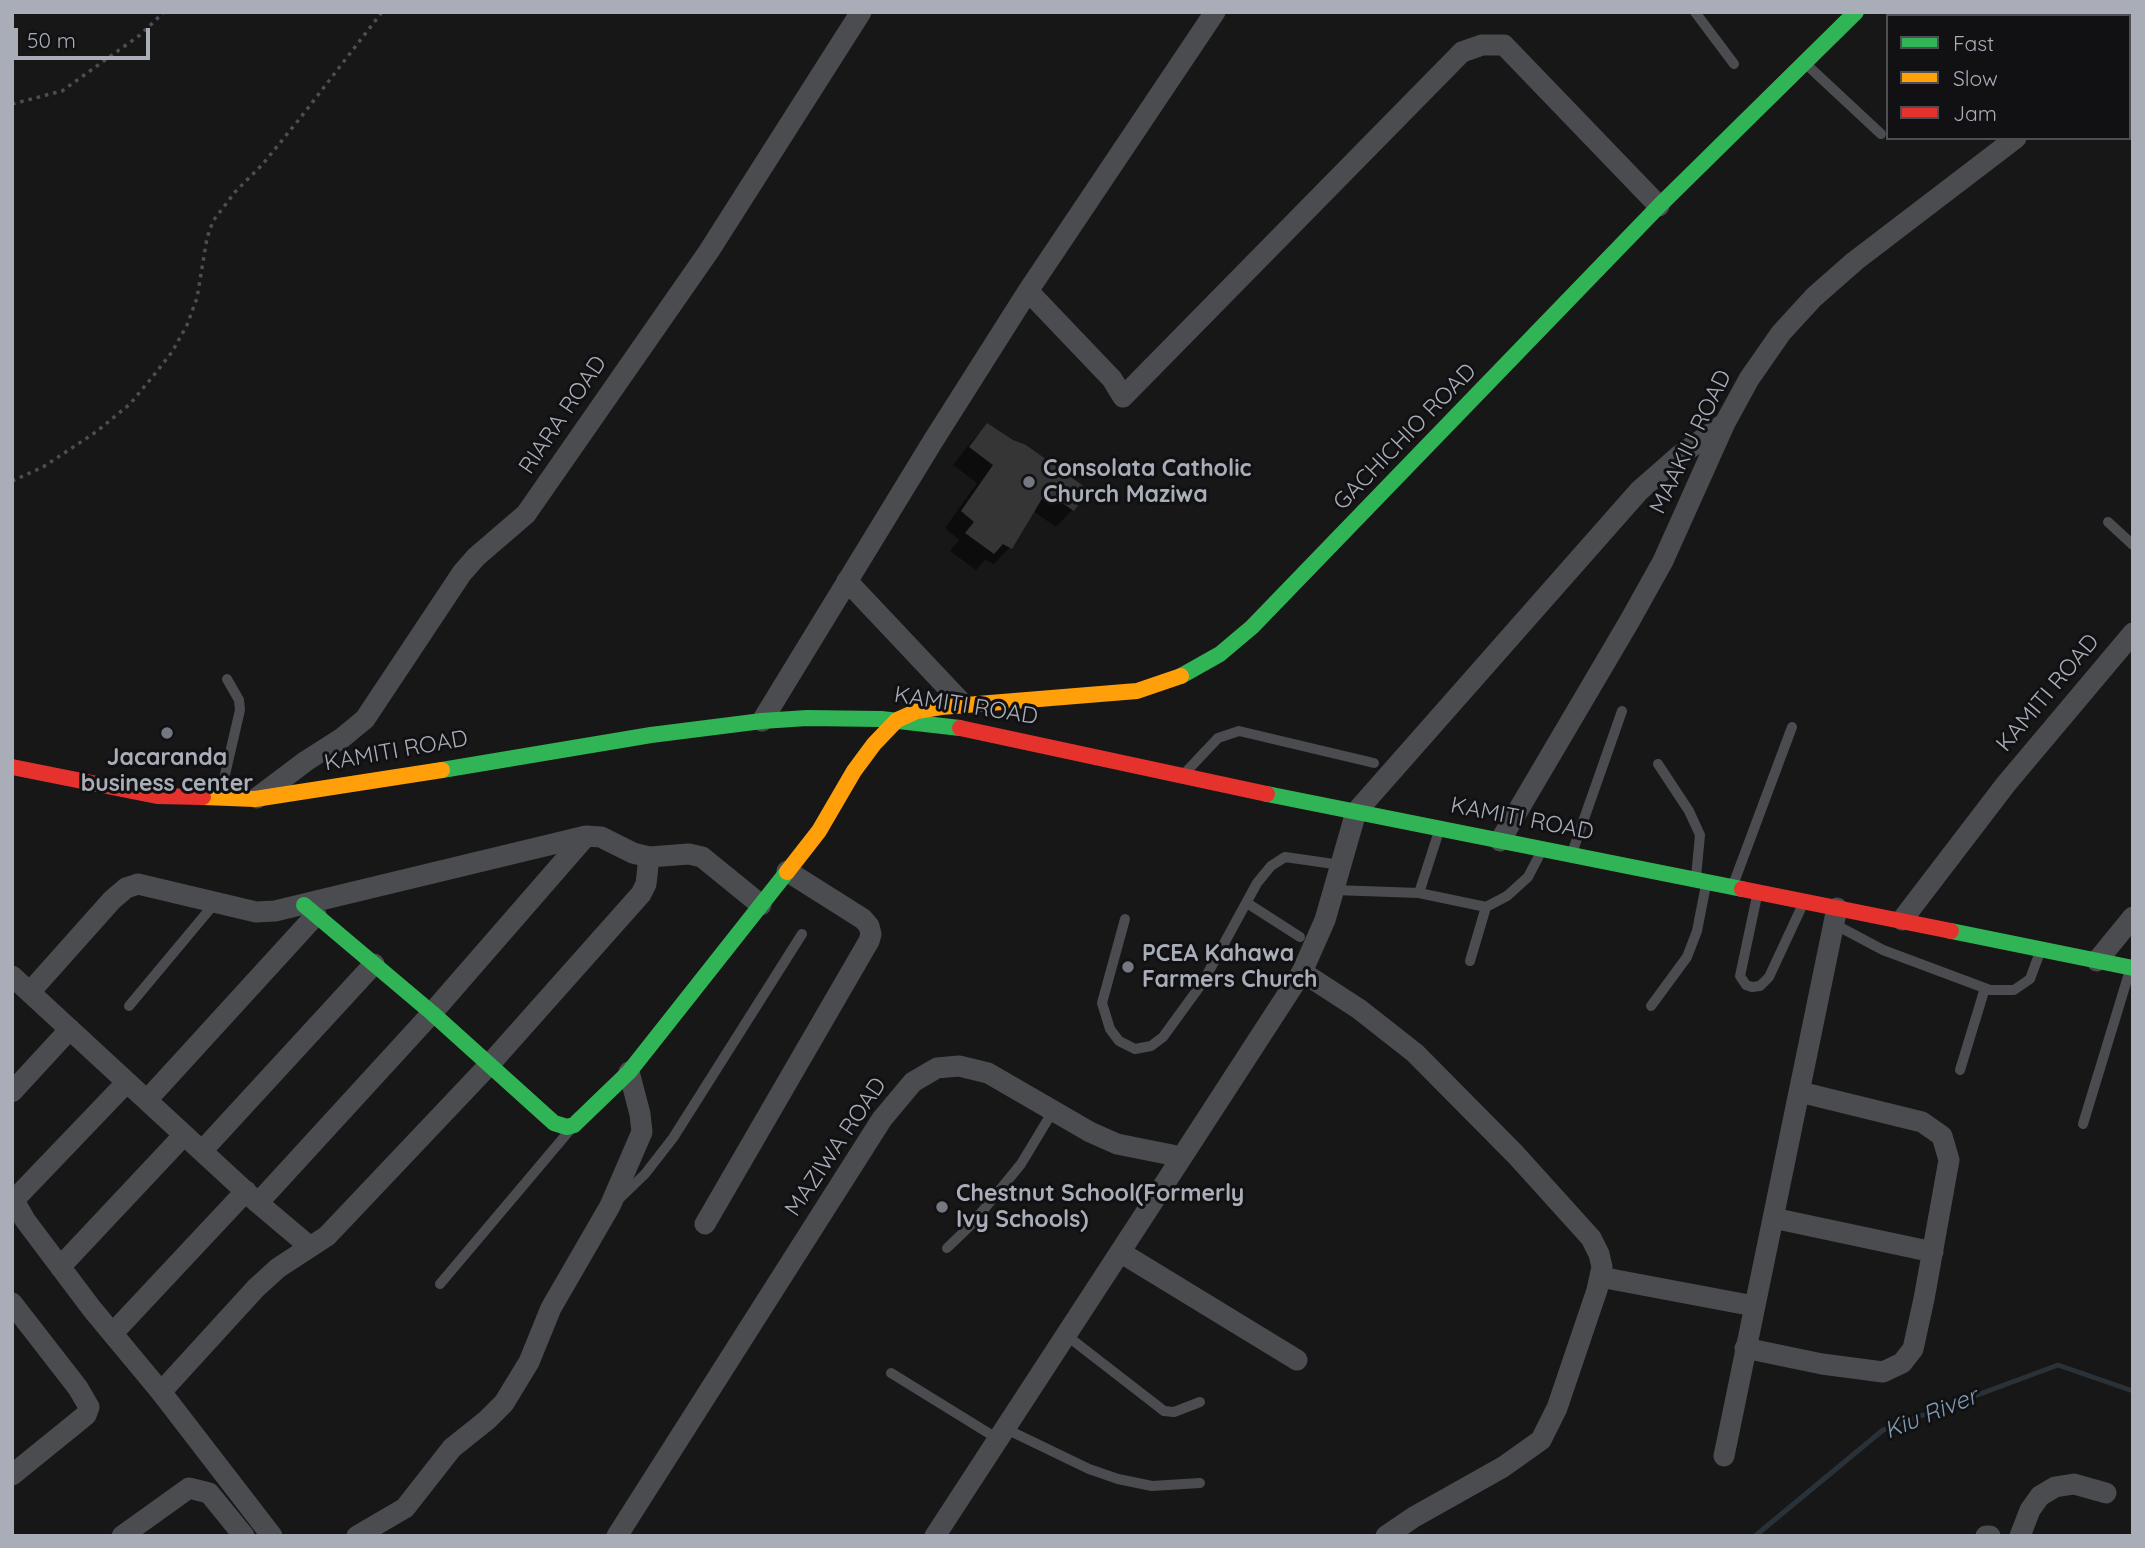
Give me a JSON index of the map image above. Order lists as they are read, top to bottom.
{
  "streets": {
    "main road": ["GACHICHIO ROAD", "KAMITI ROAD"],
    "street": ["RIARA ROAD", "MAAKIU ROAD", "MAZIWA ROAD"]
  },
  "crossings": [
    ["RIARA ROAD", "KAMITI ROAD"],
    ["GACHICHIO ROAD", "KAMITI ROAD"],
    ["MAAKIU ROAD", "KAMITI ROAD"]
  ],
  "water": ["Kiu River"],
  "places": [
    "Consolata Catholic Church Maziwa",
    "Jacaranda business center",
    "PCEA Kahawa Farmers Church",
    "Chestnut School(Formerly Ivy Schools)"
  ],
  "legend": ["Fast", "Slow", "Jam"],
  "scale_bar": "50 m"
}
